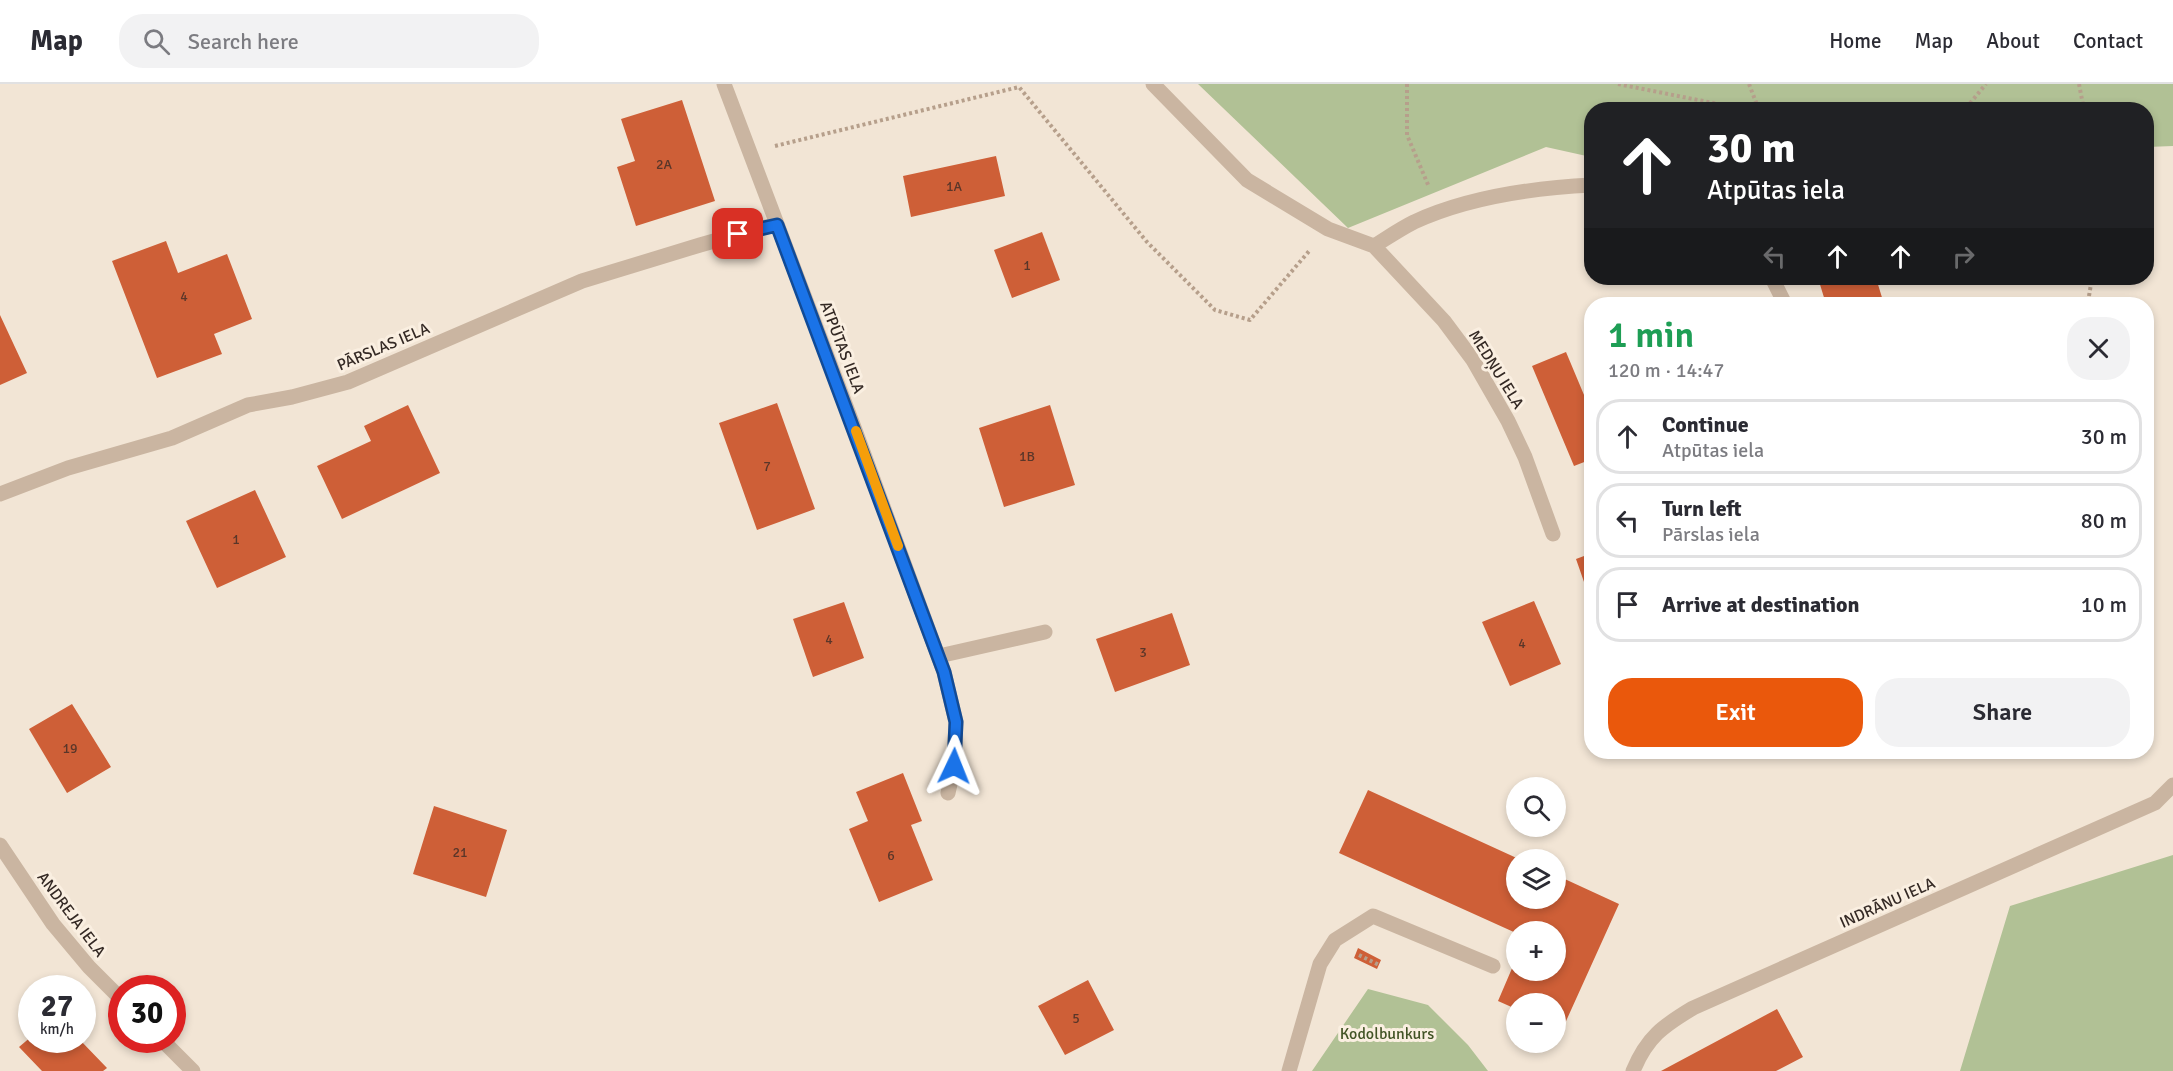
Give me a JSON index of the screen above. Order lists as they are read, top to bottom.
{
  "streets": {
    "street": [
      "PĀRSLAS IELA",
      "ATPŪTAS IELA",
      "MEDŅU IELA",
      "INDRĀNU IELA",
      "ANDREJA IELA"
    ]
  },
  "crossings": [
    ["PĀRSLAS IELA", "ATPŪTAS IELA"]
  ],
  "parks": ["Kodolbunkurs"],
  "house_numbers": [
    "2A",
    "1A",
    "1",
    "4",
    "1B",
    "7",
    "1",
    "4",
    "4",
    "3",
    "19",
    "21",
    "6",
    "5"
  ],
  "page": {
    "header": "Map",
    "search": "Search here",
    "nav": [
      "Home",
      "Map",
      "About",
      "Contact"
    ],
    "turn": ["30 m", "Atpūtas iela"],
    "heading": ["1 min", "120 m · 14:47"],
    "list": [
      {
        "name": "Continue",
        "note": "Atpūtas iela",
        "value": "30 m"
      },
      {
        "name": "Turn left",
        "note": "Pārslas iela",
        "value": "80 m"
      },
      {
        "name": "Arrive at destination",
        "value": "10 m"
      }
    ],
    "buttons": ["Exit", "Share"],
    "map_buttons": ["+", "−"],
    "speed": "27 km/h",
    "limit": "30"
  }
}
